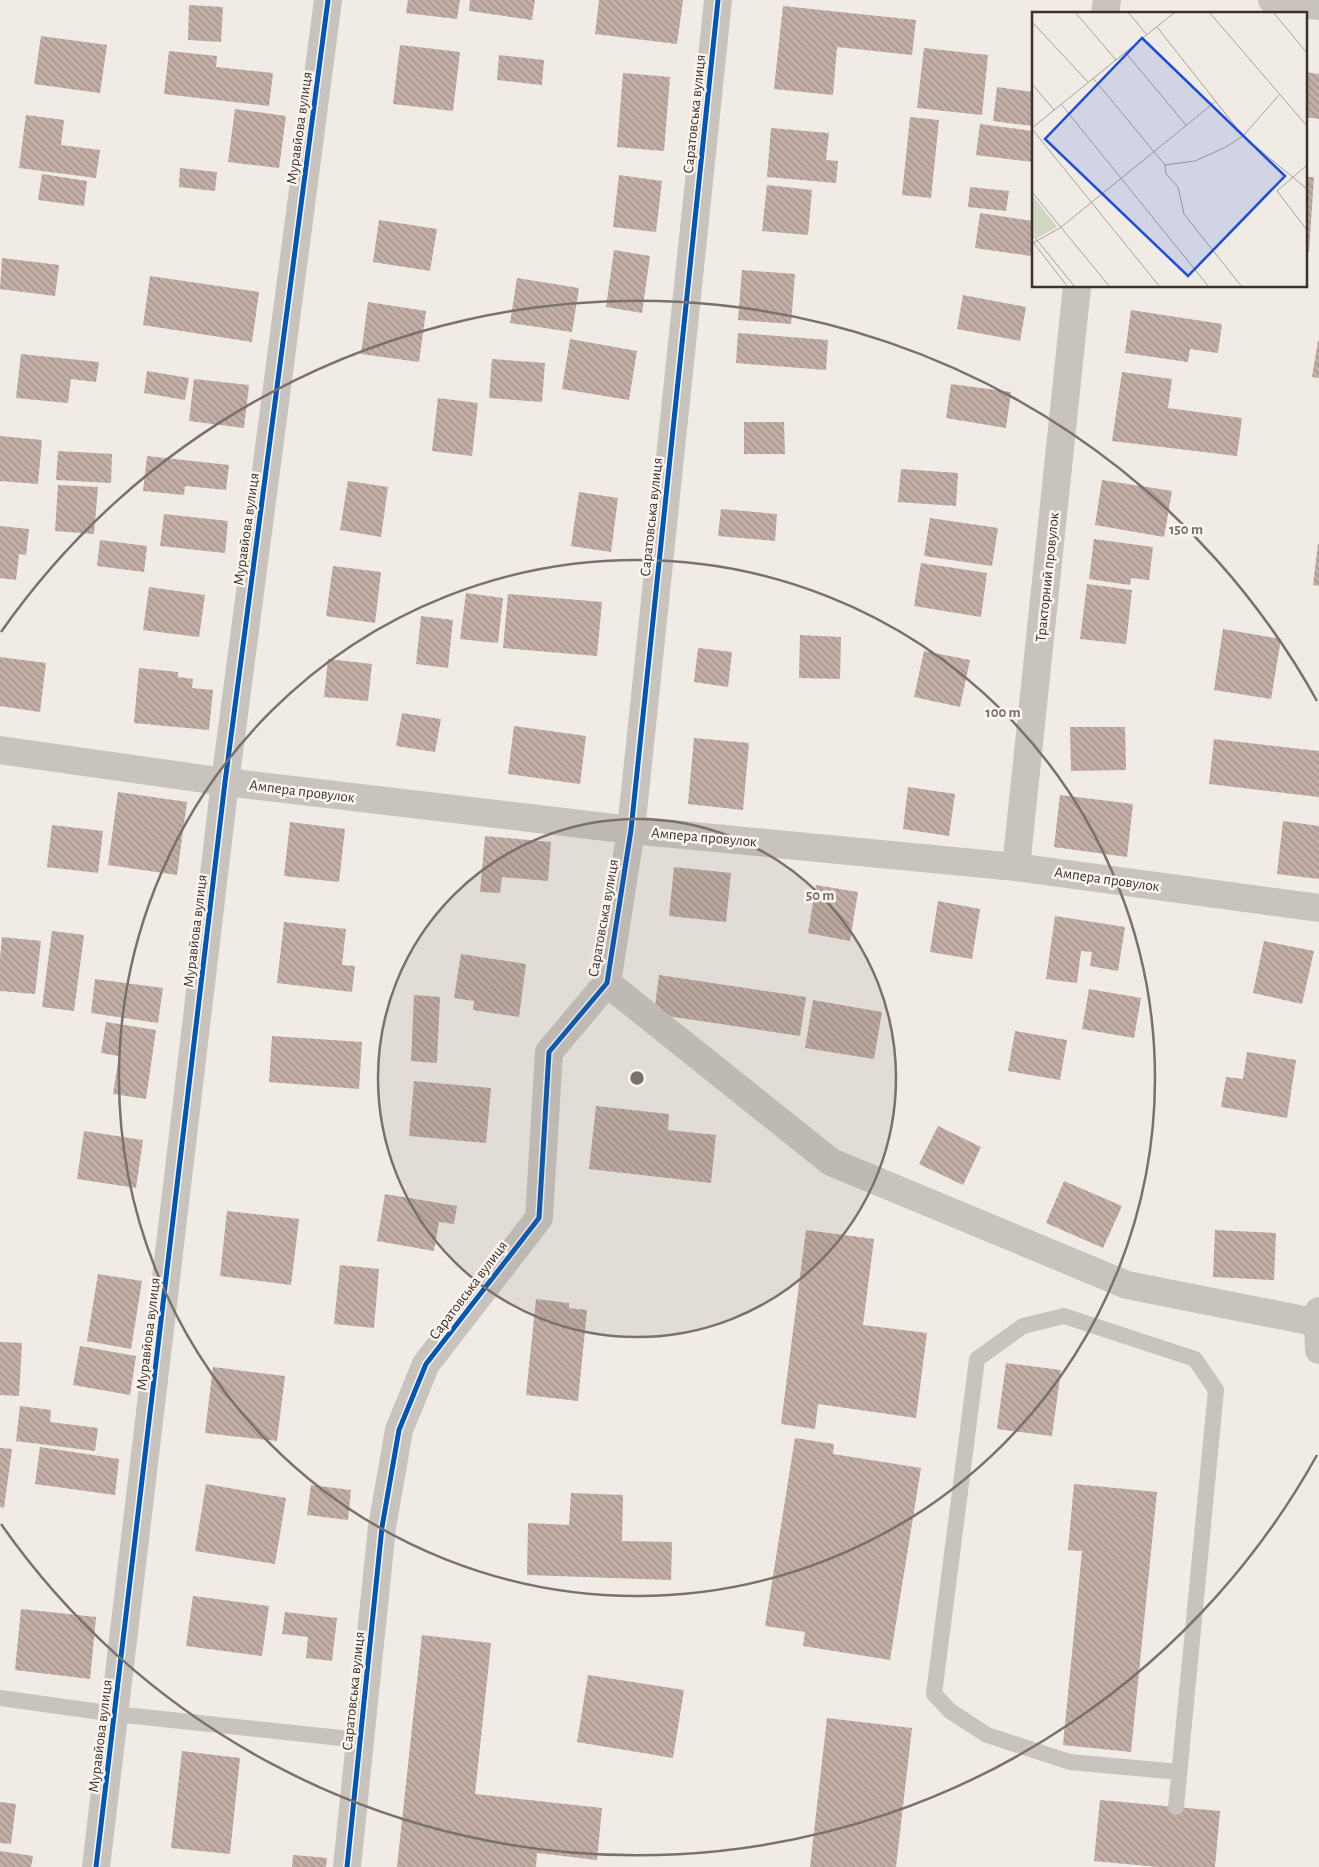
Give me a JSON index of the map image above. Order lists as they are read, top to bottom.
{
  "streets": {
    "street": [
      "Саратовська вулиця",
      "Муравйова вулиця",
      "Тракторний провулок",
      "Ампера провулок"
    ]
  },
  "crossings": [
    ["Саратовська вулиця", "Ампера провулок"],
    ["Муравйова вулиця", "Ампера провулок"],
    ["Тракторний провулок", "Ампера провулок"]
  ],
  "rings": ["150 m", "100 m", "50 m"]
}
